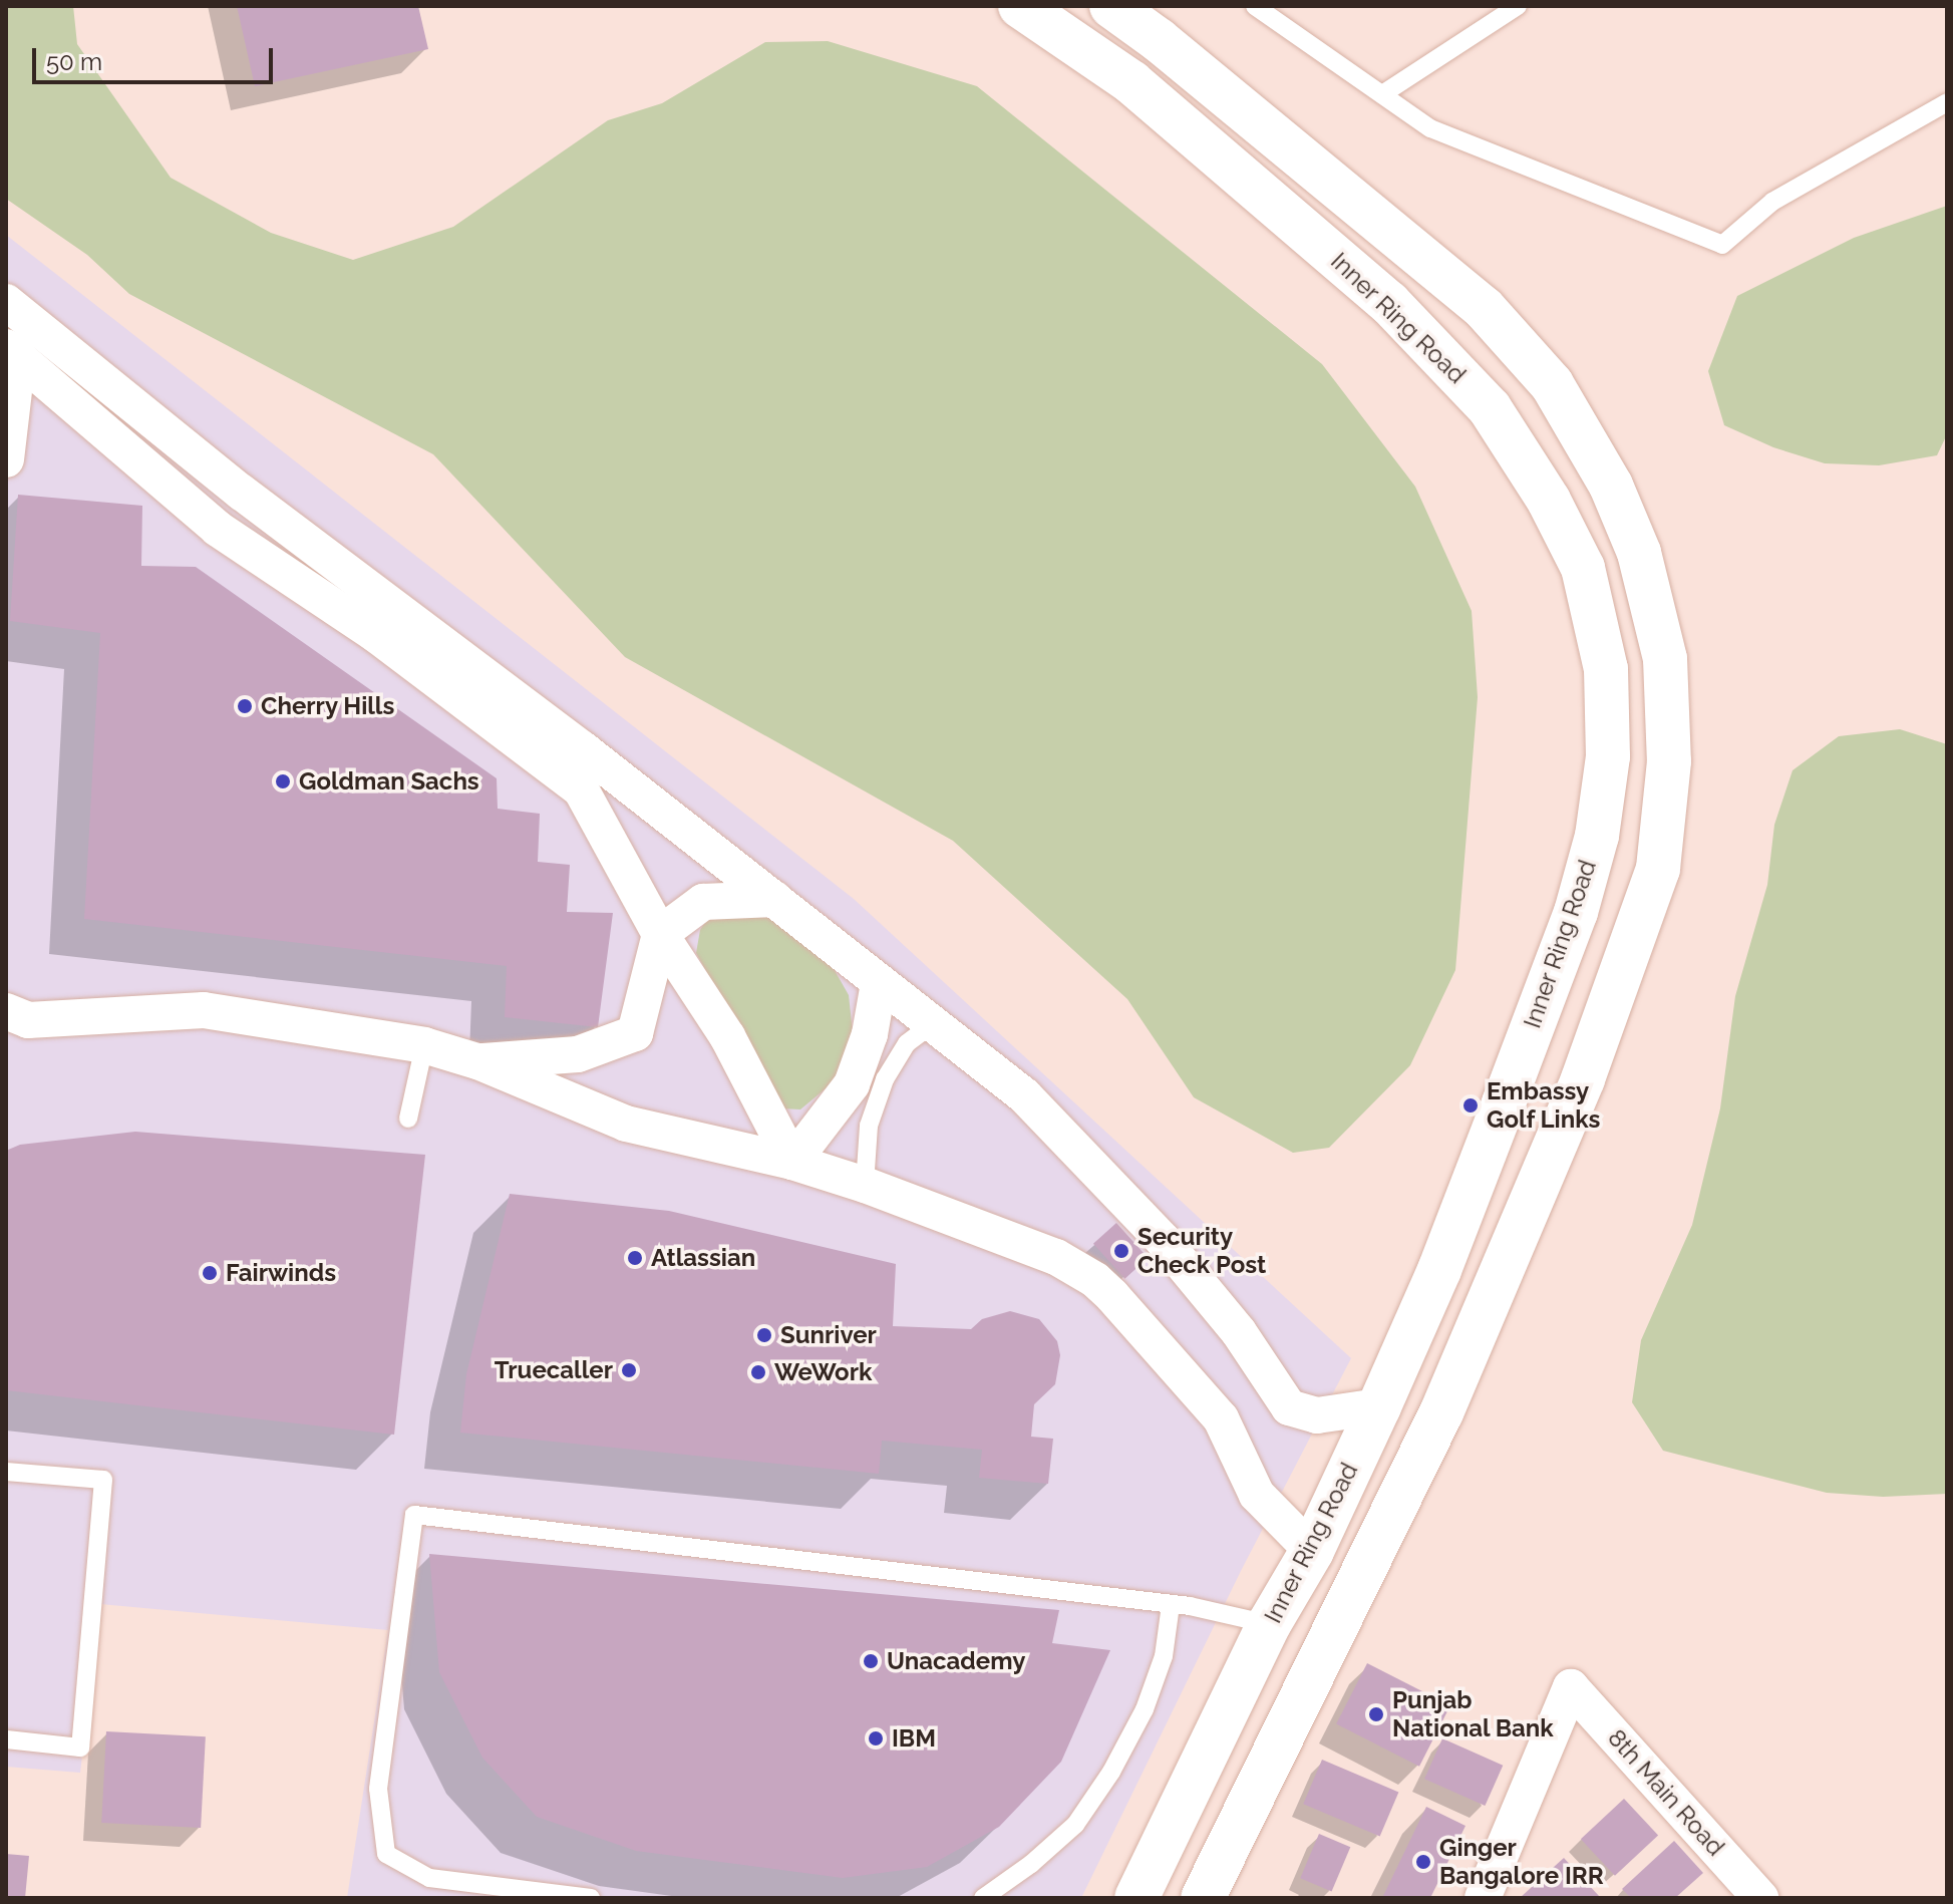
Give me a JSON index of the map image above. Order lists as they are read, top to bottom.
{
  "streets": {
    "main road": ["Inner Ring Road"],
    "street": ["8th Main Road"]
  },
  "places": [
    "Cherry Hills",
    "Goldman Sachs",
    "Embassy Golf Links",
    "Security Check Post",
    "Atlassian",
    "Fairwinds",
    "Sunriver",
    "Truecaller",
    "WeWork",
    "Unacademy",
    "Punjab National Bank",
    "IBM",
    "Ginger Bangalore IRR"
  ],
  "scale_bar": "50 m"
}
